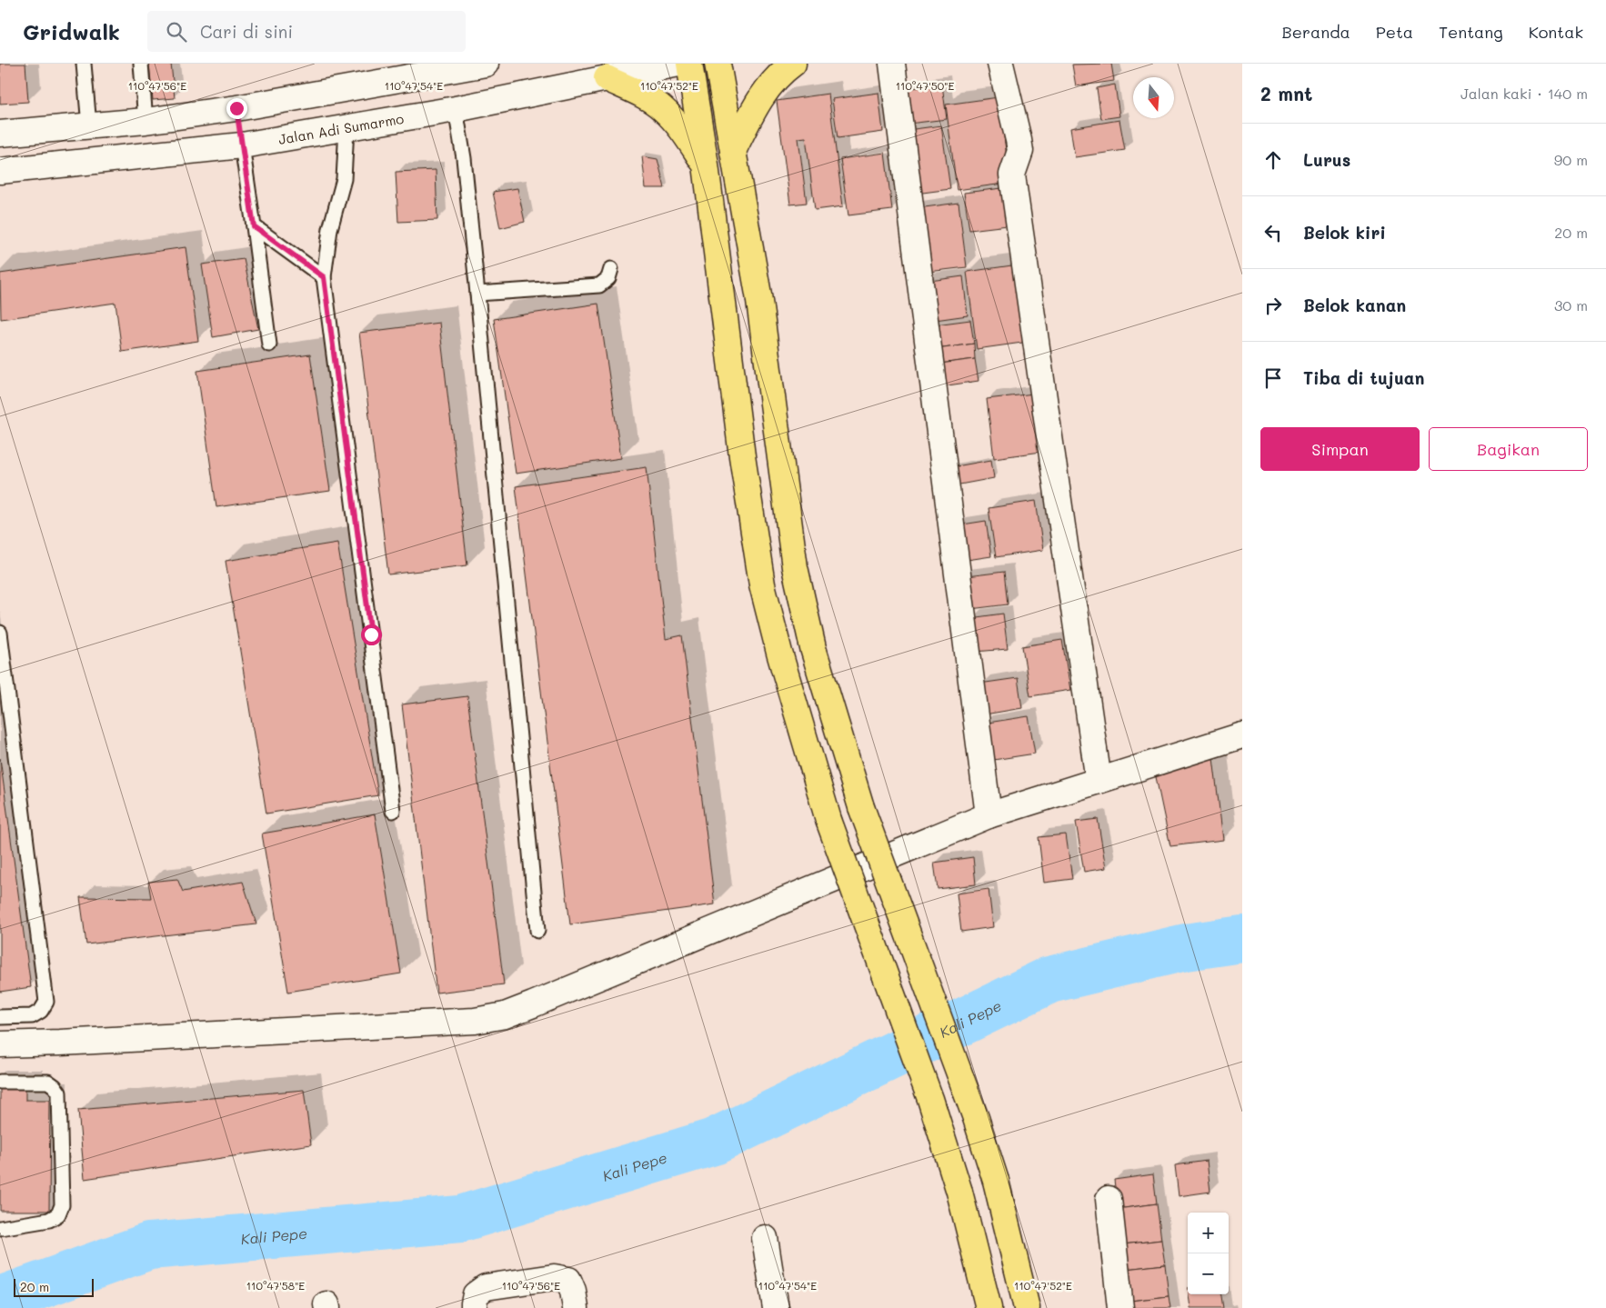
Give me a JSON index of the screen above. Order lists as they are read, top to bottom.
{
  "streets": {
    "street": ["Jalan Adi Sumarmo"]
  },
  "water": ["Kali Pepe"],
  "scale_bar": "20 m",
  "north": "bottom",
  "page": {
    "header": "Gridwalk",
    "search": "Cari di sini",
    "nav": [
      "Beranda",
      "Peta",
      "Tentang",
      "Kontak"
    ],
    "heading": ["2 mnt", "Jalan kaki · 140 m"],
    "list": [
      ["Lurus", "90 m"],
      ["Belok kiri", "20 m"],
      ["Belok kanan", "30 m"],
      "Tiba di tujuan"
    ],
    "buttons": ["Simpan", "Bagikan"],
    "map_buttons": ["+", "−"],
    "scale": "20 m"
  },
  "coordinates": [
    "110°47'56\"E",
    "110°47'54\"E",
    "110°47'52\"E",
    "110°47'50\"E",
    "110°47'58\"E"
  ]
}
